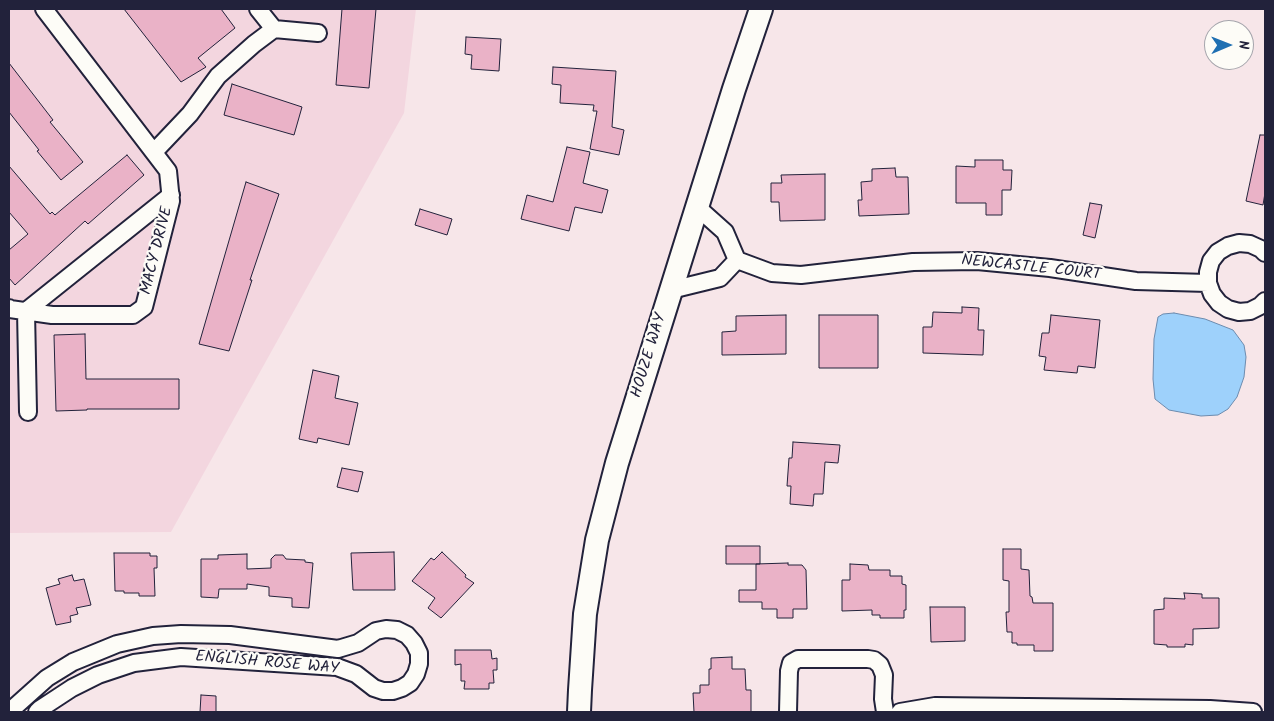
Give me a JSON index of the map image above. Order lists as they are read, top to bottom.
{
  "streets": {
    "street": [
      "MACY DRIVE",
      "NEWCASTLE COURT",
      "HOUZE WAY",
      "ENGLISH ROSE WAY"
    ]
  },
  "north": "right"
}
